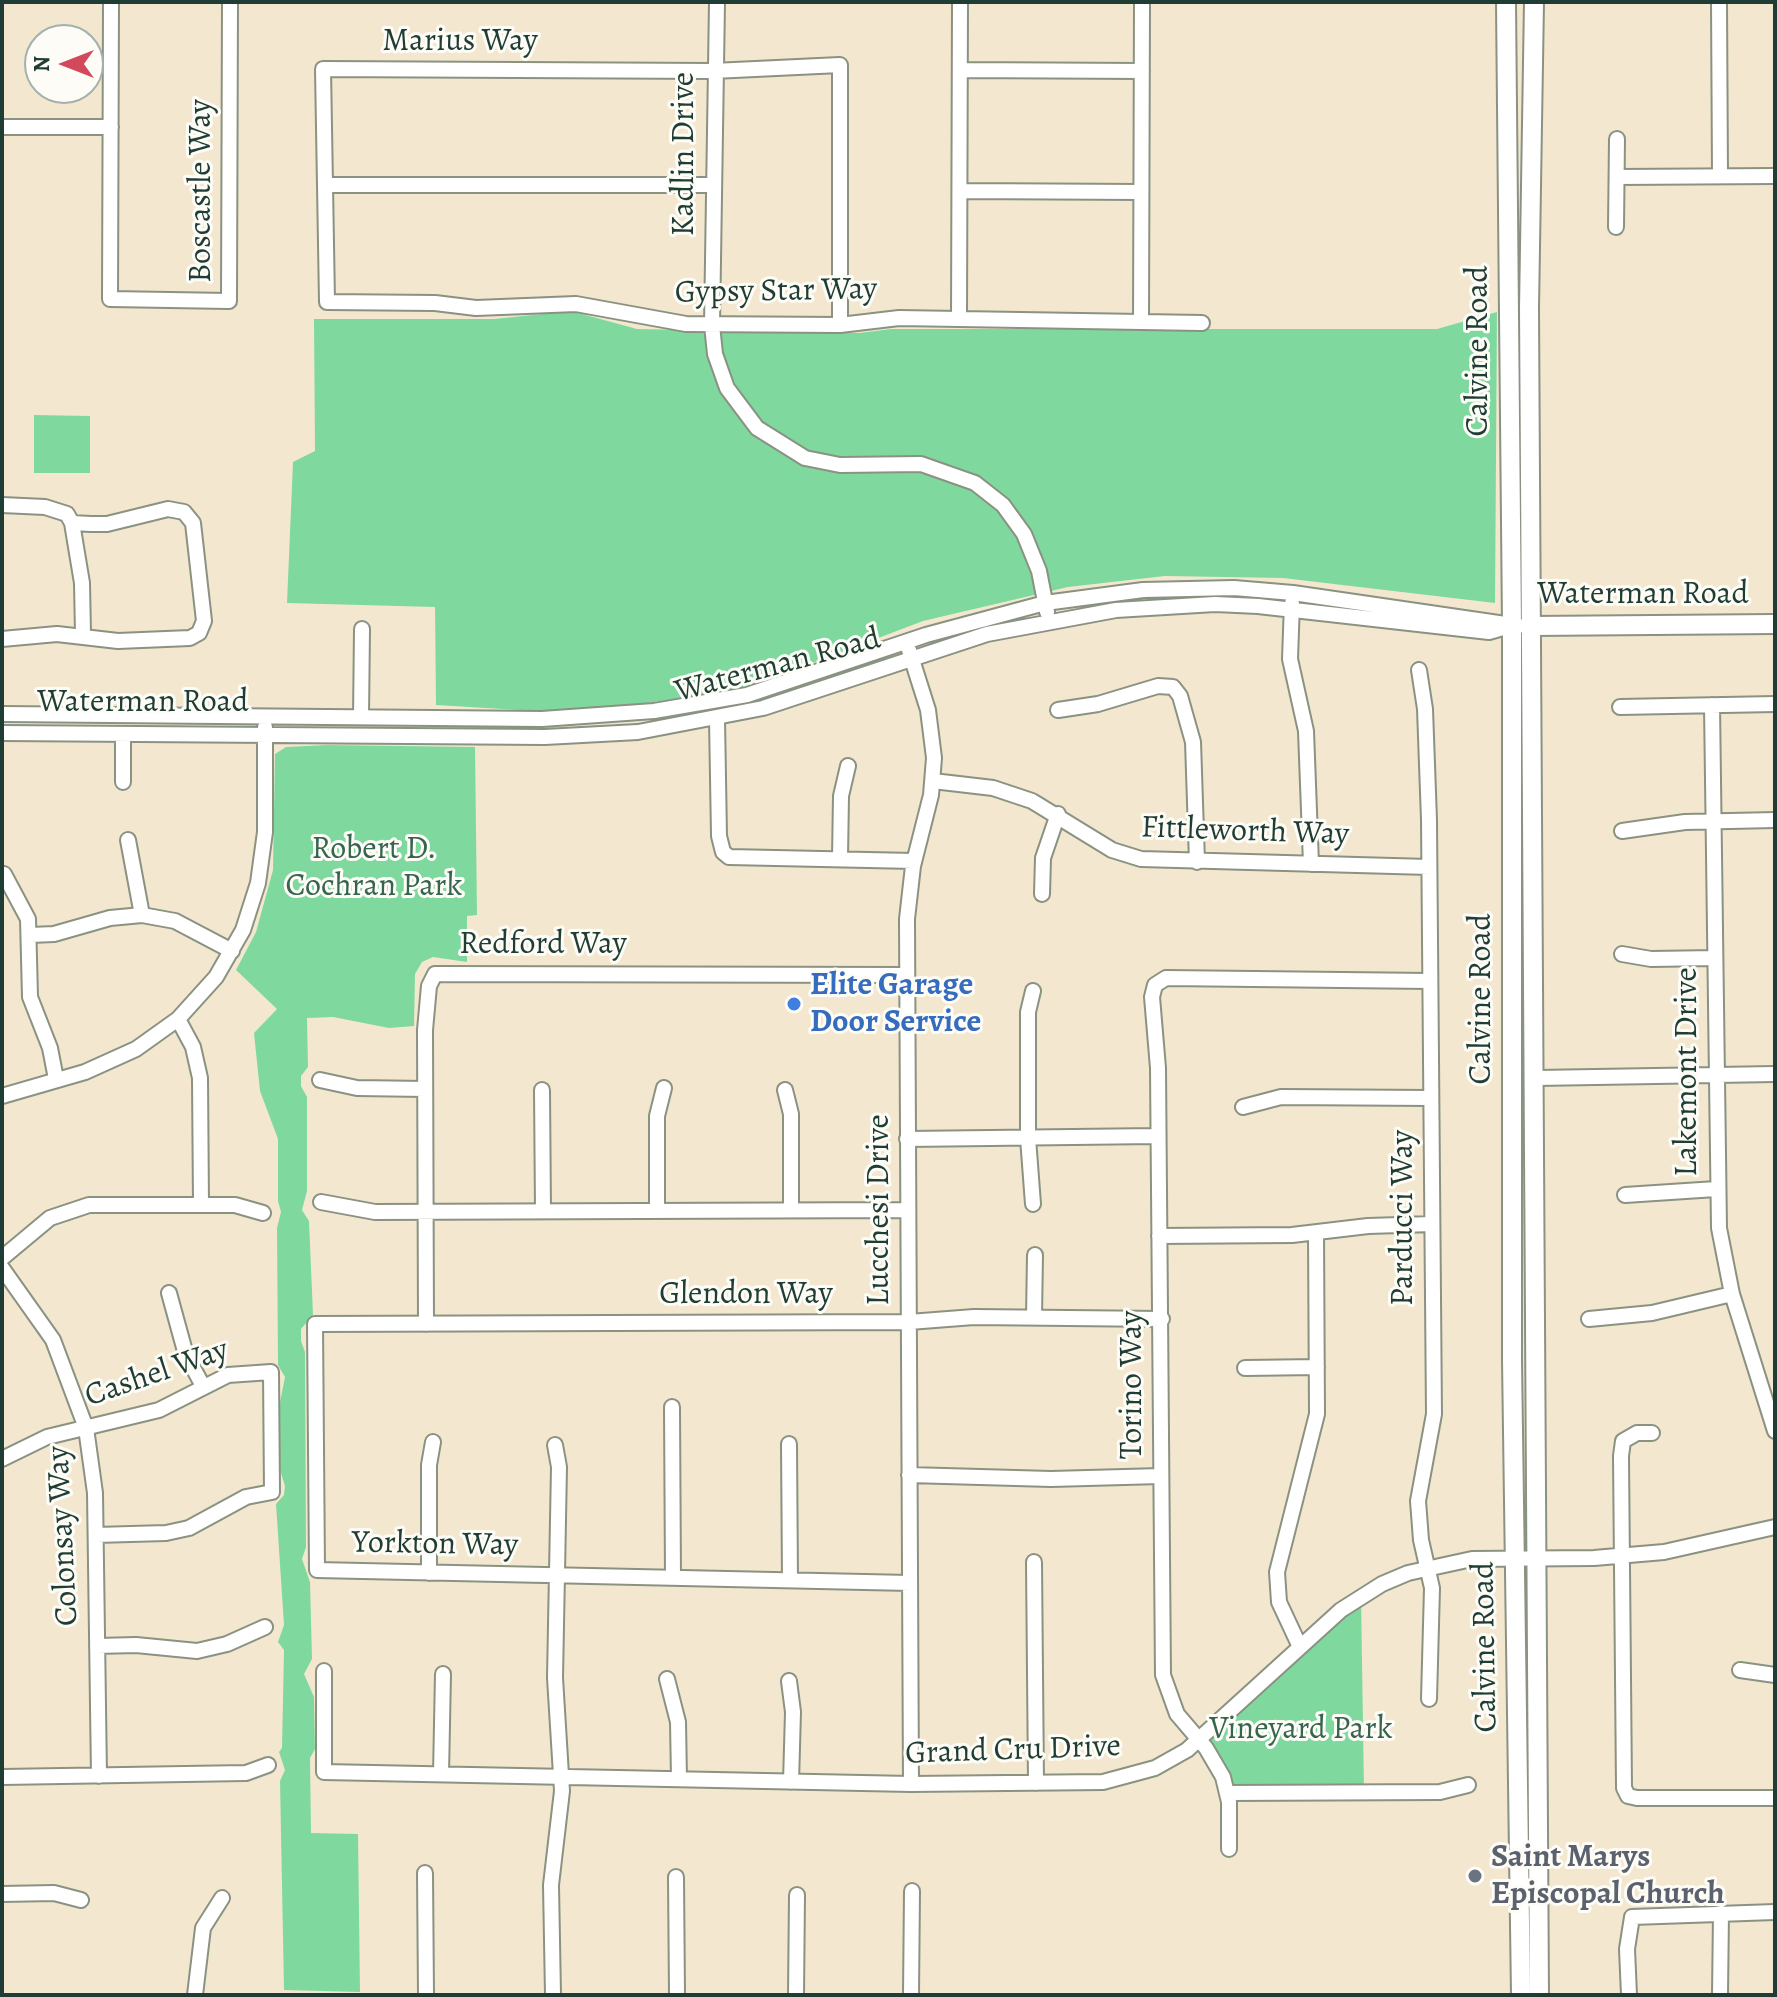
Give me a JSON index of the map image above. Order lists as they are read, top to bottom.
{
  "streets": {
    "main road": ["Calvine Road", "Waterman Road"],
    "street": [
      "Marius Way",
      "Kadlin Drive",
      "Boscastle Way",
      "Gypsy Star Way",
      "Fittleworth Way",
      "Redford Way",
      "Lakemont Drive",
      "Lucchesi Drive",
      "Parducci Way",
      "Glendon Way",
      "Cashel Way",
      "Torino Way",
      "Colonsay Way",
      "Yorkton Way",
      "Grand Cru Drive"
    ]
  },
  "crossings": [
    ["Marius Way", "Kadlin Drive"],
    ["Marius Way", "Gypsy Star Way"],
    ["Kadlin Drive", "Gypsy Star Way"],
    ["Kadlin Drive", "Waterman Road"],
    ["Calvine Road", "Waterman Road"],
    ["Calvine Road", "Grand Cru Drive"],
    ["Waterman Road", "Lucchesi Drive"],
    ["Fittleworth Way", "Lucchesi Drive"],
    ["Fittleworth Way", "Parducci Way"],
    ["Redford Way", "Lucchesi Drive"],
    ["Redford Way", "Glendon Way"],
    ["Redford Way", "Yorkton Way"],
    ["Lucchesi Drive", "Glendon Way"],
    ["Lucchesi Drive", "Yorkton Way"],
    ["Lucchesi Drive", "Grand Cru Drive"],
    ["Parducci Way", "Torino Way"],
    ["Parducci Way", "Grand Cru Drive"],
    ["Glendon Way", "Torino Way"],
    ["Glendon Way", "Yorkton Way"],
    ["Cashel Way", "Colonsay Way"],
    ["Torino Way", "Grand Cru Drive"]
  ],
  "parks": ["Robert D. Cochran Park", "Vineyard Park"],
  "places": ["Elite Garage Door Service", "Saint Marys Episcopal Church"],
  "north": "left"
}
